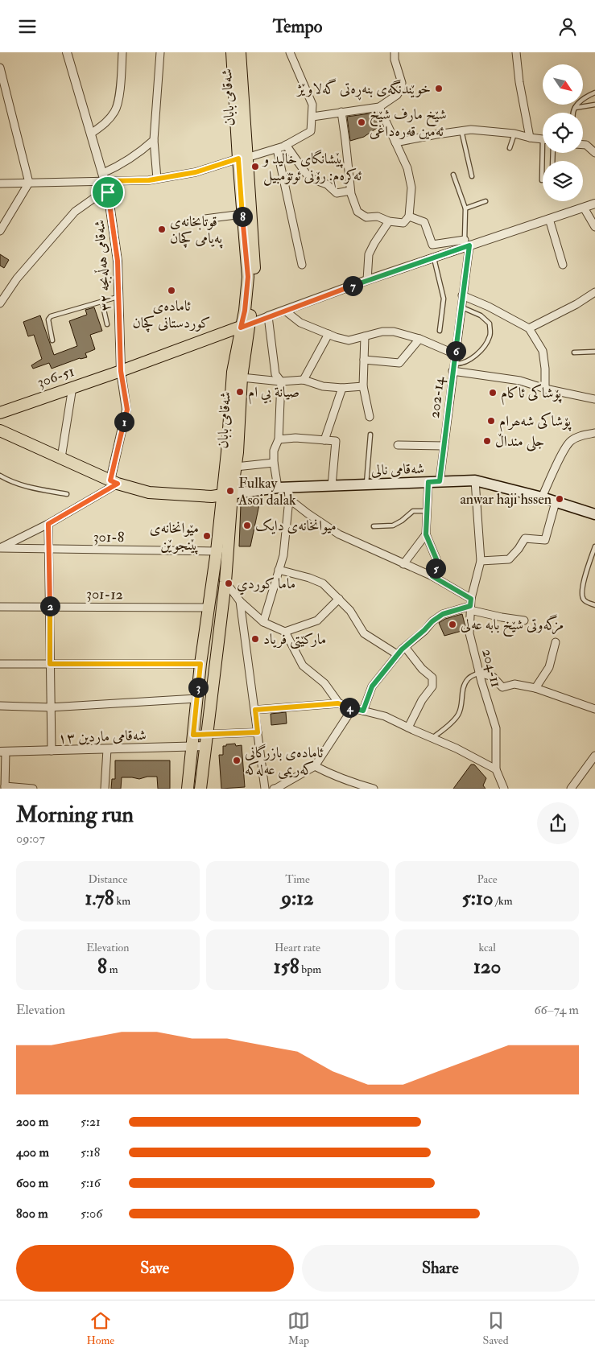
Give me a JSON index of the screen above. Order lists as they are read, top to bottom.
{
  "streets": {
    "main road": ["شەقامی بابان", "306-51", "شەقامی نالی"],
    "street": [
      "شەقامی هەڵەبجە ٣٢",
      "202-14",
      "301-8",
      "301-12",
      "204-11",
      "شەقامی ماردین ١٣"
    ]
  },
  "crossings": [
    ["شەقامی بابان", "306-51"],
    ["شەقامی بابان", "شەقامی نالی"],
    ["شەقامی بابان", "شەقامی ماردین ١٣"],
    ["شەقامی هەڵەبجە ٣٢", "306-51"],
    ["202-14", "شەقامی نالی"],
    ["شەقامی نالی", "204-11"]
  ],
  "places": [
    "خوێندنگەی بنەڕەتی گەلاوێژ",
    "شێخ مارف شێخ ئەمین قەرەداغی",
    "پێشانگای خالید و ئەکرەم: رۆنی ئوتۆمبیل",
    "قوتابخانەی پەیامی کچان",
    "ئامادەی کوردستانی کچان",
    "صيانة بي ام",
    "پۆشاکی ئاکام",
    "پۆشاکی شەھرام",
    "جلی منداڵ",
    "Fulkay Asoi dalak",
    "anwar haji hssen",
    "میوانخانەی دایک",
    "مێوانخانەی پێنجوێن",
    "ماما كوردي",
    "مزگەوتی شێخ بابە عەلی",
    "مارکێتی فریاد",
    "ئامادەی بازرگانی کەریمی عەلەکە"
  ],
  "north": "bottom right",
  "page": {
    "header": "Tempo",
    "pins": [
      "8",
      "7",
      "6",
      "1",
      "5",
      "2",
      "3",
      "4"
    ],
    "heading": ["Morning run", "09:07"],
    "stats": [
      ["Distance", "1.78 km"],
      ["Time", "9:12"],
      ["Pace", "5:10 /km"],
      ["Elevation", "8 m"],
      ["Heart rate", "158 bpm"],
      ["kcal", "120"]
    ],
    "chart": ["Elevation", "66–74 m"],
    "list": [
      {
        "name": "200 m",
        "note": "5:21"
      },
      {
        "name": "400 m",
        "note": "5:18"
      },
      {
        "name": "600 m",
        "note": "5:16"
      },
      {
        "name": "800 m",
        "note": "5:06"
      }
    ],
    "buttons": ["Save", "Share"],
    "tabs": ["Home", "Map", "Saved"]
  }
}
